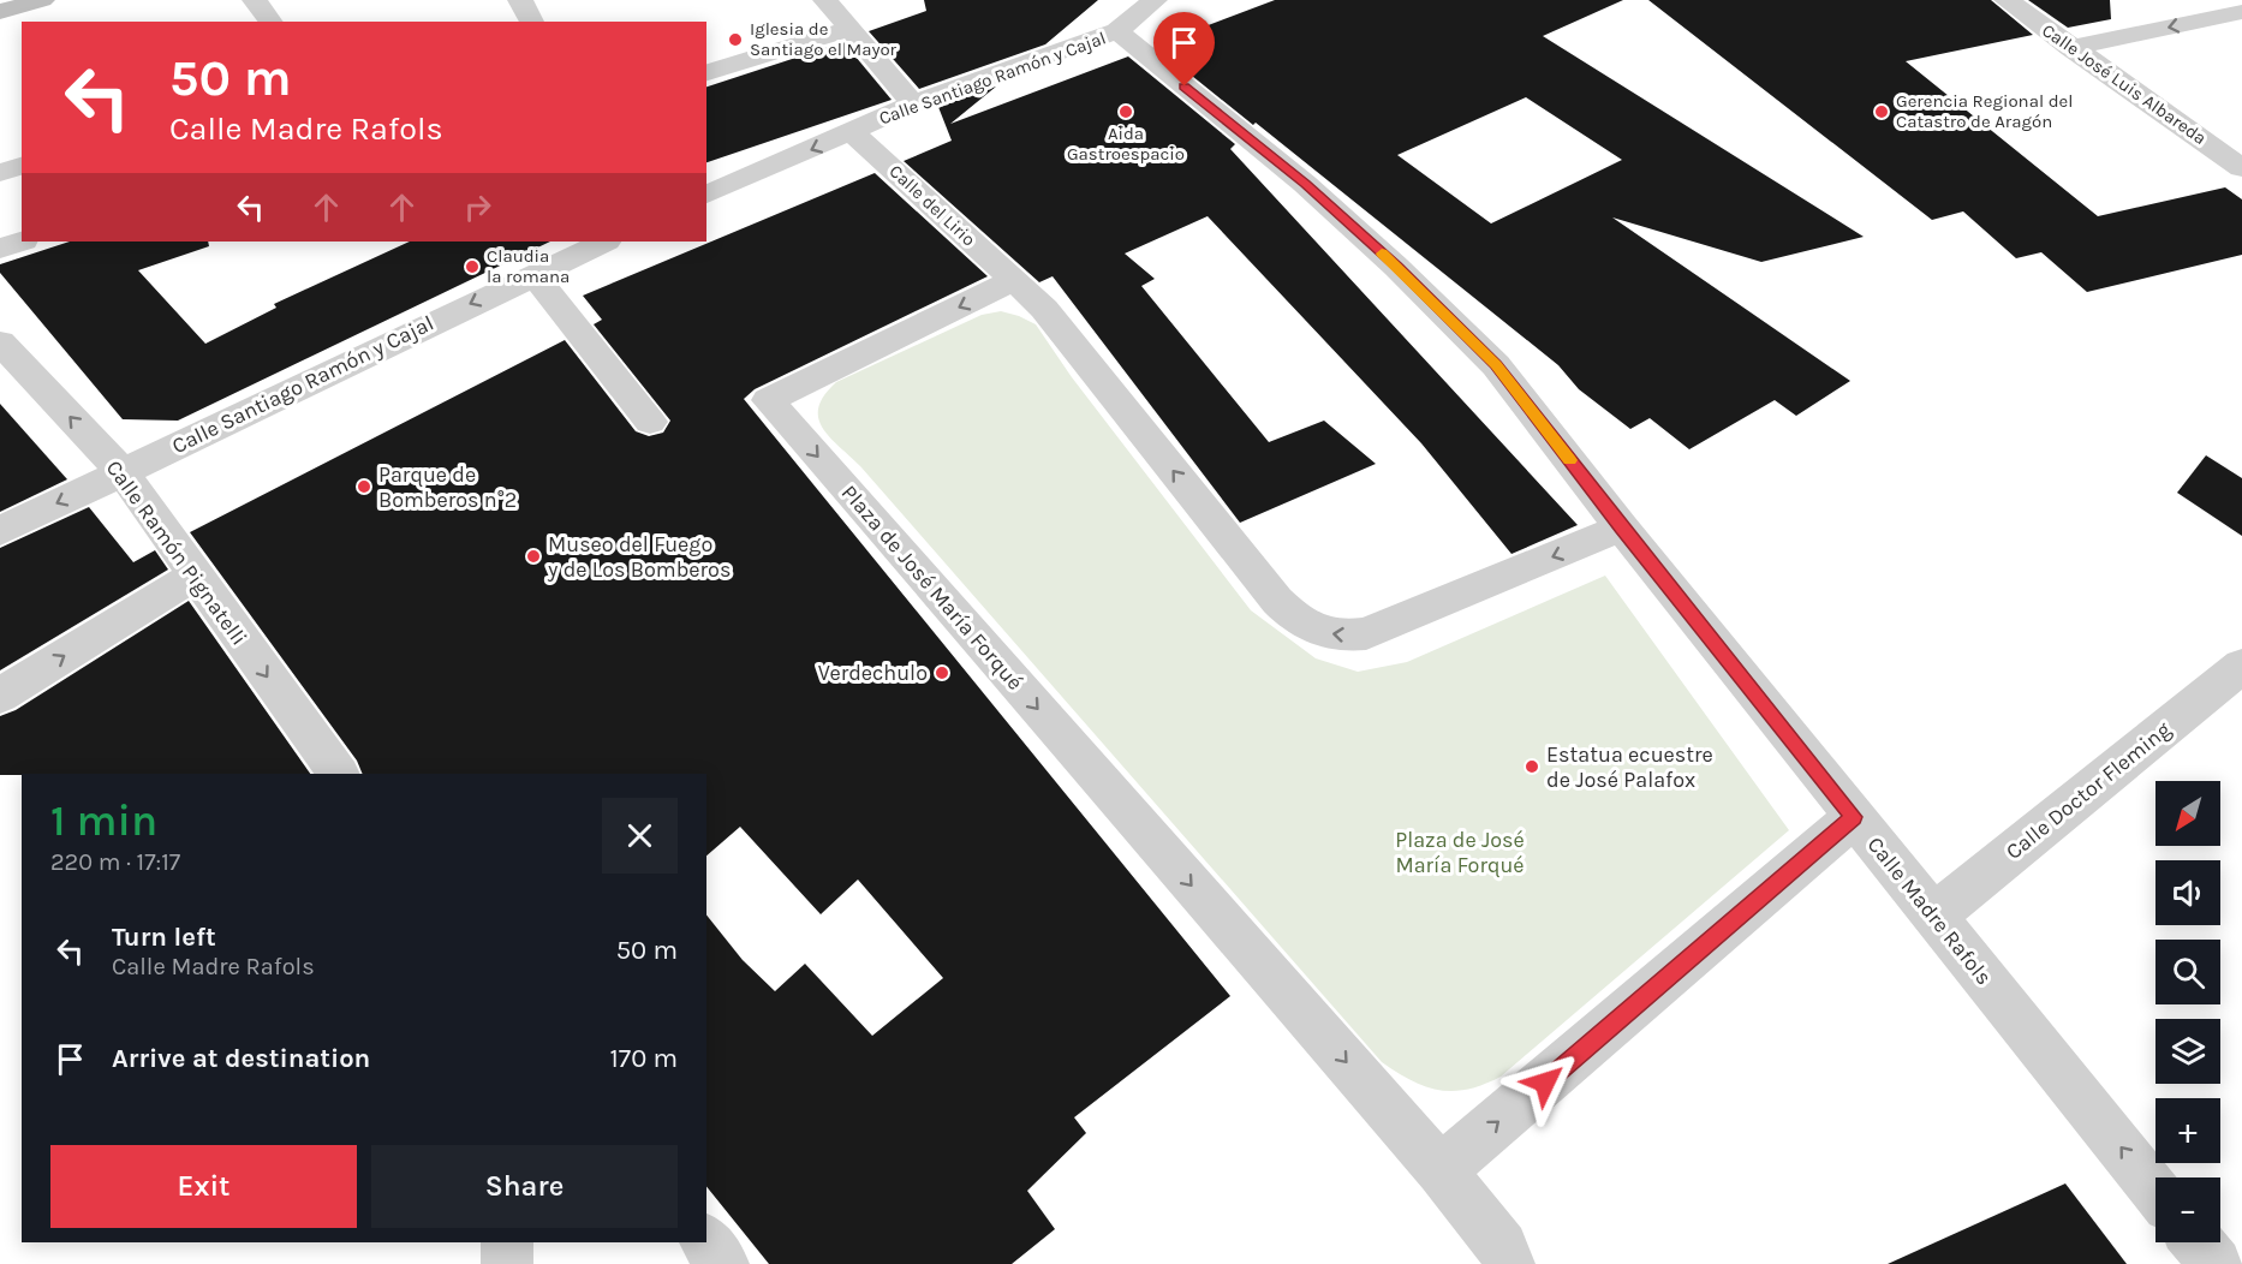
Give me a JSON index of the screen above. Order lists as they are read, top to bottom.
{
  "streets": {
    "street": [
      "Calle Santiago Ramón y Cajal",
      "Calle José Luis Albareda",
      "Calle del Lirio",
      "Calle Ramón Pignatelli",
      "Plaza de José María Forqué",
      "Calle Doctor Fleming",
      "Calle Madre Rafols"
    ]
  },
  "crossings": [
    ["Calle Santiago Ramón y Cajal", "Calle del Lirio"],
    ["Calle Santiago Ramón y Cajal", "Calle Ramón Pignatelli"],
    ["Calle Santiago Ramón y Cajal", "Calle Madre Rafols"],
    ["Calle del Lirio", "Plaza de José María Forqué"],
    ["Calle Doctor Fleming", "Calle Madre Rafols"]
  ],
  "parks": ["Plaza de José María Forqué"],
  "places": [
    "Iglesia de Santiago el Mayor",
    "Aida Gastroespacio",
    "Gerencia Regional del Catastro de Aragón",
    "Claudia la romana",
    "Parque de Bomberos n°2",
    "Museo del Fuego y de Los Bomberos",
    "Verdechulo",
    "Estatua ecuestre de José Palafox"
  ],
  "north": "bottom left",
  "page": {
    "turn": ["50 m", "Calle Madre Rafols"],
    "heading": ["1 min", "220 m · 17:17"],
    "map_buttons": ["+", "−"],
    "list": [
      {
        "name": "Turn left",
        "note": "Calle Madre Rafols",
        "value": "50 m"
      },
      {
        "name": "Arrive at destination",
        "value": "170 m"
      }
    ],
    "buttons": ["Exit", "Share"]
  }
}
